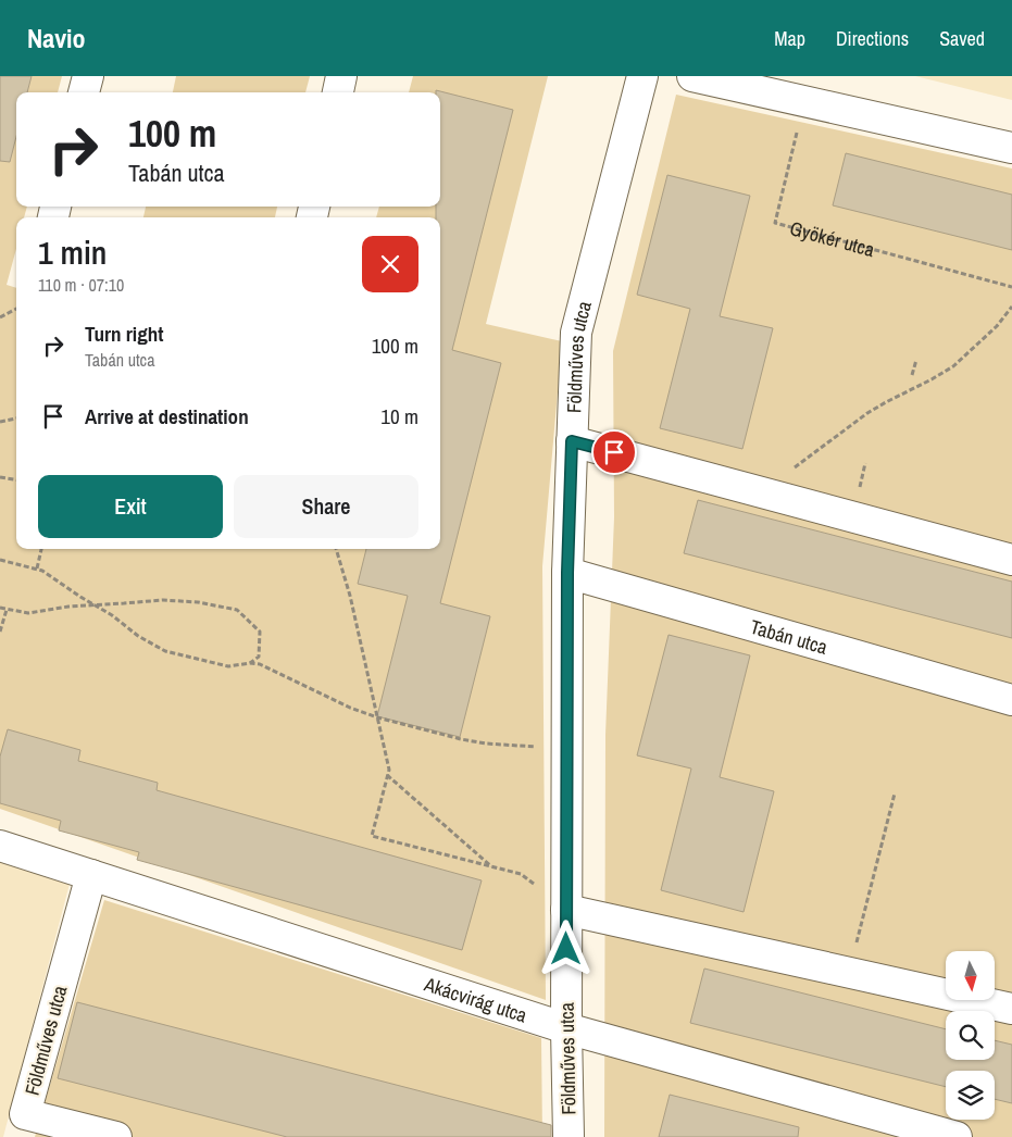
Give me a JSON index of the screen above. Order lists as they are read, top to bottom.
{
  "streets": {
    "street": ["Földműves utca", "Tabán utca", "Akácvirág utca"],
    "path": ["Gyökér utca"]
  },
  "crossings": [
    ["Földműves utca", "Tabán utca"],
    ["Földműves utca", "Akácvirág utca"]
  ],
  "north": "bottom",
  "page": {
    "header": "Navio",
    "nav": ["Map", "Directions", "Saved"],
    "turn": ["100 m", "Tabán utca"],
    "heading": ["1 min", "110 m · 07:10"],
    "list": [
      {
        "name": "Turn right",
        "note": "Tabán utca",
        "value": "100 m"
      },
      {
        "name": "Arrive at destination",
        "value": "10 m"
      }
    ],
    "buttons": ["Exit", "Share"]
  }
}
